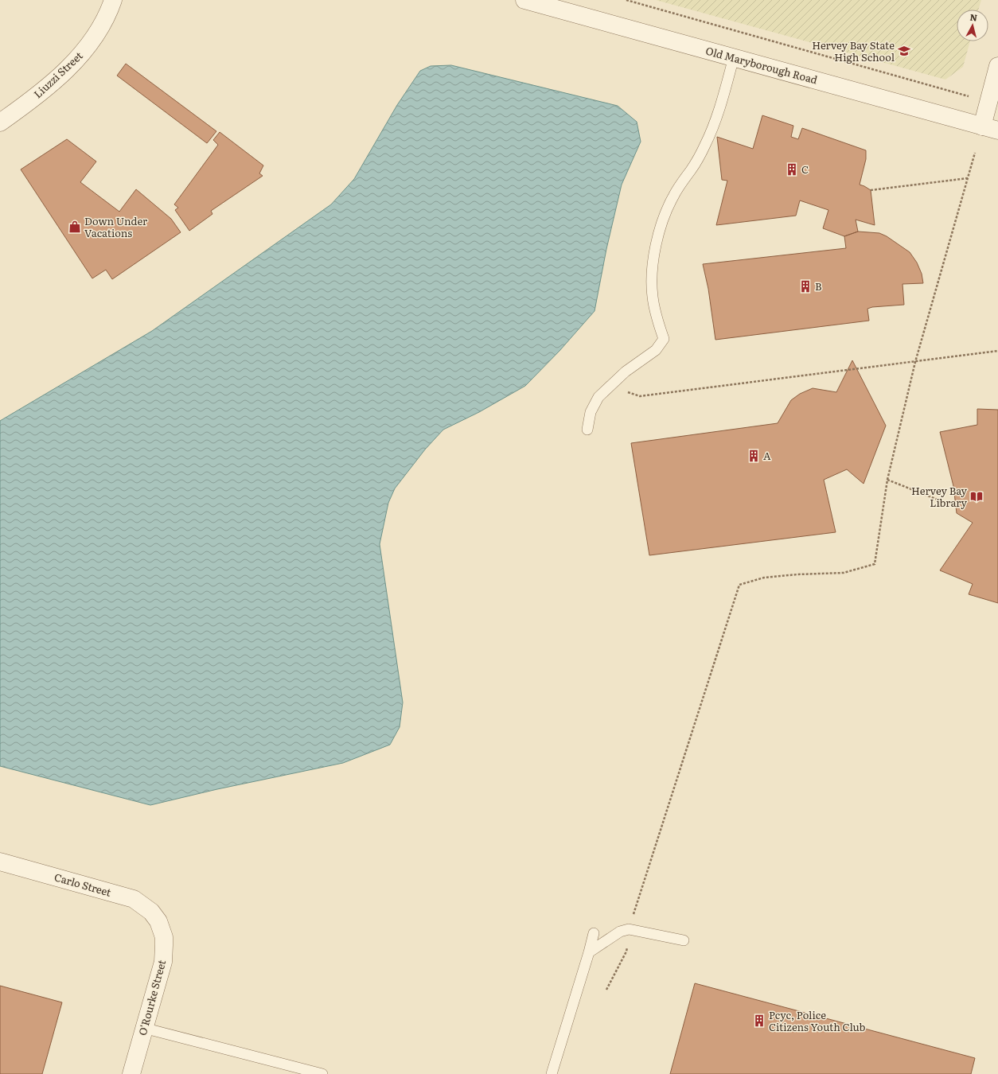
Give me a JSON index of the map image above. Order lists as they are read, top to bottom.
{
  "streets": {
    "street": [
      "Old Maryborough Road",
      "Liuzzi Street",
      "Carlo Street",
      "O'Rourke Street"
    ]
  },
  "crossings": [
    ["Carlo Street", "O'Rourke Street"]
  ],
  "places": {
    "school or university": ["Hervey Bay State High School"],
    "building": [
      "C",
      "B",
      "A",
      "Pcyc, Police Citizens Youth Club"
    ],
    "shop": ["Down Under Vacations"],
    "library": ["Hervey Bay Library"]
  },
  "north": "top"
}
